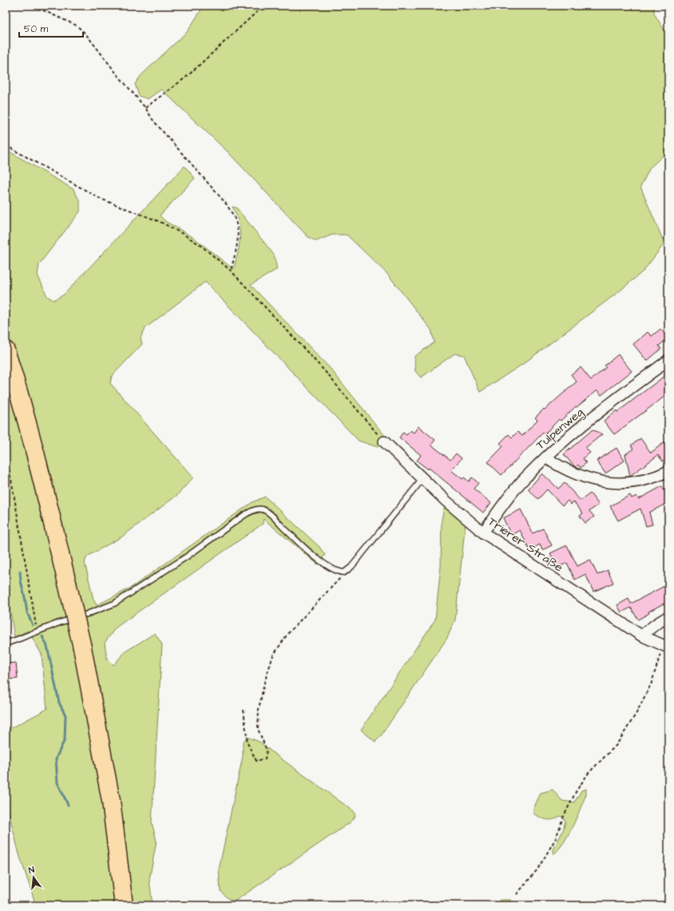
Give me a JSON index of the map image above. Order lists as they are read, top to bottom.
{
  "streets": {
    "street": ["Tulpenweg", "Trierer Straße"]
  },
  "crossings": [
    ["Tulpenweg", "Trierer Straße"]
  ],
  "scale_bar": "50 m",
  "north": "top"
}
